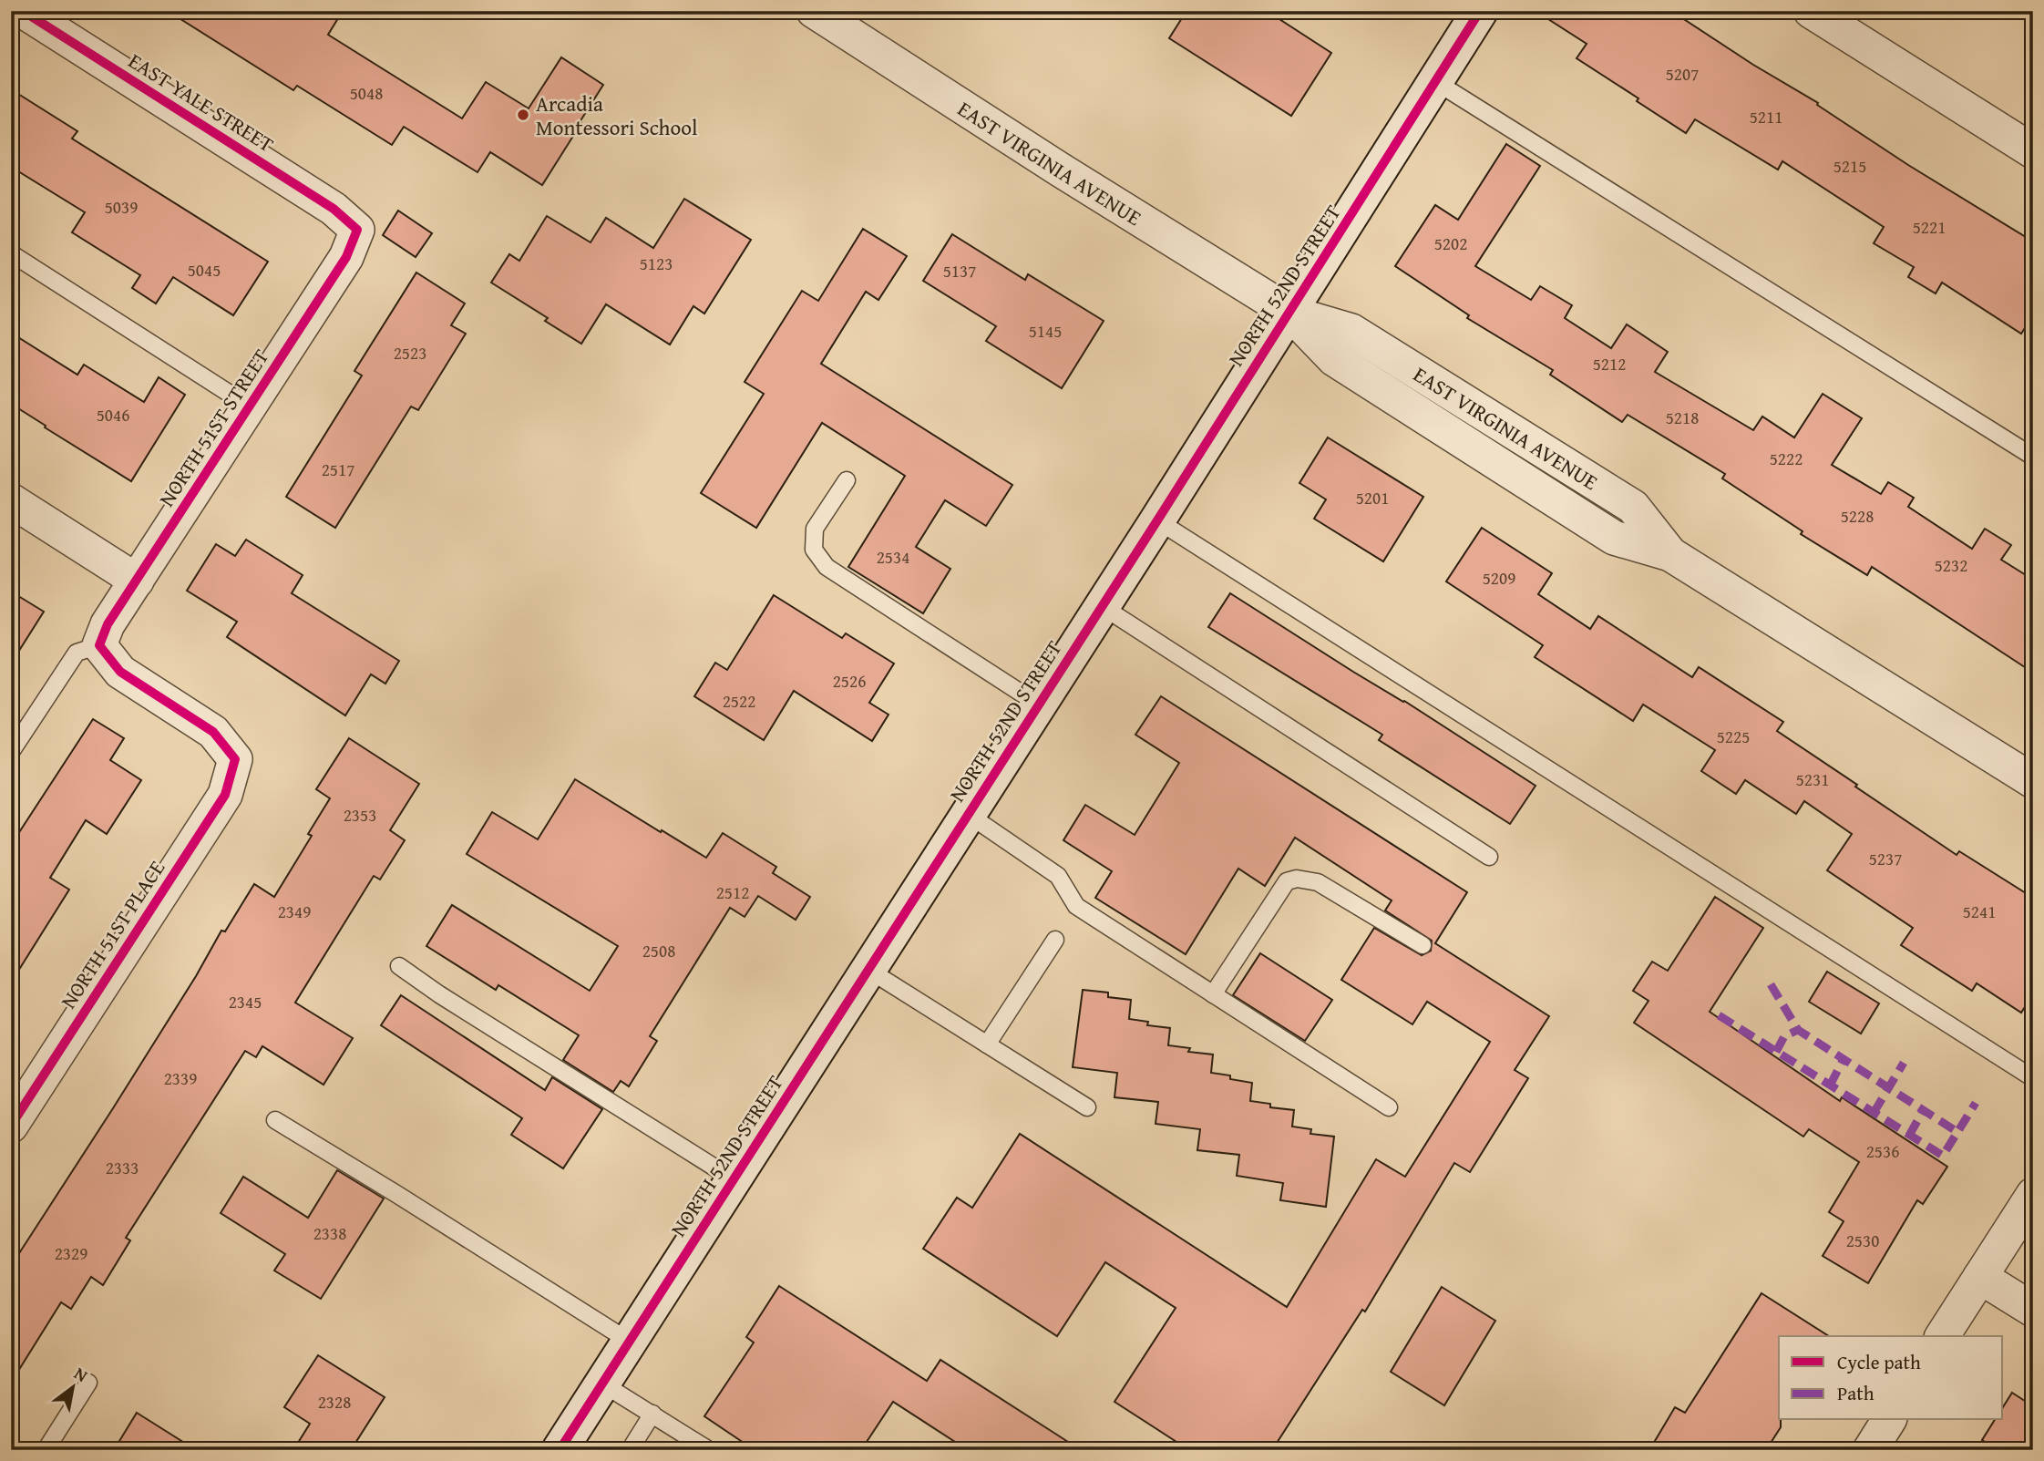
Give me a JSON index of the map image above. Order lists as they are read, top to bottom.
{
  "streets": {
    "main road": ["NORTH 52ND STREET"],
    "street": [
      "EAST YALE STREET",
      "EAST VIRGINIA AVENUE",
      "NORTH 51ST STREET",
      "NORTH 51ST PLACE"
    ]
  },
  "crossings": [
    ["EAST YALE STREET", "NORTH 51ST STREET"],
    ["EAST VIRGINIA AVENUE", "NORTH 52ND STREET"],
    ["NORTH 51ST STREET", "NORTH 51ST PLACE"]
  ],
  "places": ["Arcadia Montessori School"],
  "house_numbers": [
    "5207",
    "5048",
    "5211",
    "5215",
    "5039",
    "5221",
    "5202",
    "5123",
    "5045",
    "5137",
    "5145",
    "2523",
    "5212",
    "5046",
    "5218",
    "5222",
    "2517",
    "5201",
    "5228",
    "2534",
    "5232",
    "5209",
    "2526",
    "2522",
    "5225",
    "5231",
    "2353",
    "5237",
    "2512",
    "2349",
    "5241",
    "2508",
    "2345",
    "2339",
    "2536",
    "2333",
    "2338",
    "2530",
    "2329",
    "2328"
  ],
  "legend": ["Cycle path", "Path"],
  "north": "top right"
}
